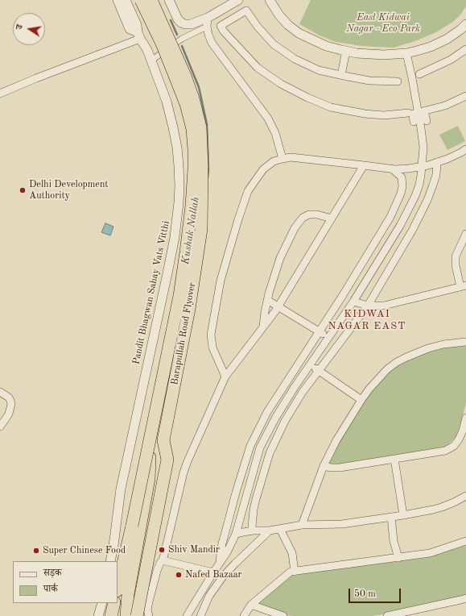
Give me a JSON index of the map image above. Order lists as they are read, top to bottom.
{
  "streets": {
    "highway": ["Barapullah Road Flyover"],
    "street": ["Pandit Bhagwan Sahay Vats Vitthi"]
  },
  "districts": ["KIDWAI NAGAR EAST"],
  "water": ["Kushak Nallah"],
  "parks": ["East Kidwai Nagar - Eco Park"],
  "places": [
    "Delhi Development Authority",
    "Shiv Mandir",
    "Super Chinese Food",
    "Nafed Bazaar"
  ],
  "legend": ["सड़क", "पार्क"],
  "scale_bar": "50 m",
  "north": "left"
}
